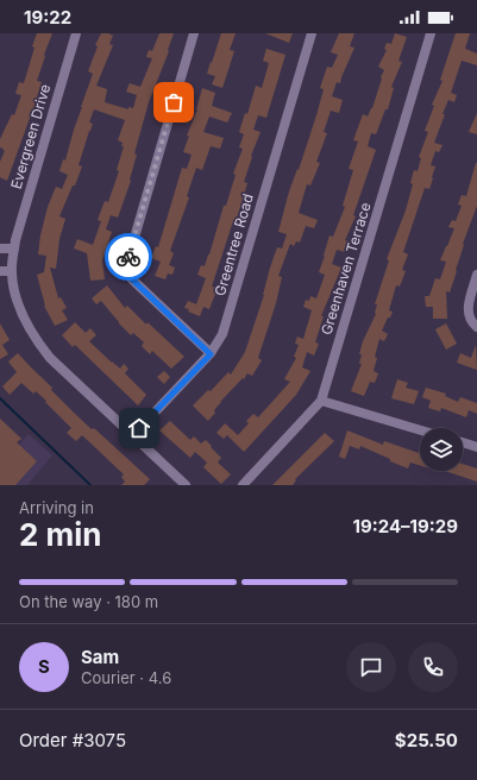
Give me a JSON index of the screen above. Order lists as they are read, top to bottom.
{
  "streets": {
    "street": ["Evergreen Drive", "Greentree Road", "Greenhaven Terrace"]
  },
  "crossings": [
    ["Evergreen Drive", "Greentree Road"]
  ],
  "page": {
    "status": "19:22",
    "heading": ["2 min", "Arriving in", "19:24–19:29"],
    "panel": [
      "Sam",
      "Courier · 4.6",
      "Order #3075",
      "$25.50"
    ],
    "bar": "On the way · 180 m",
    "round": "S"
  }
}
